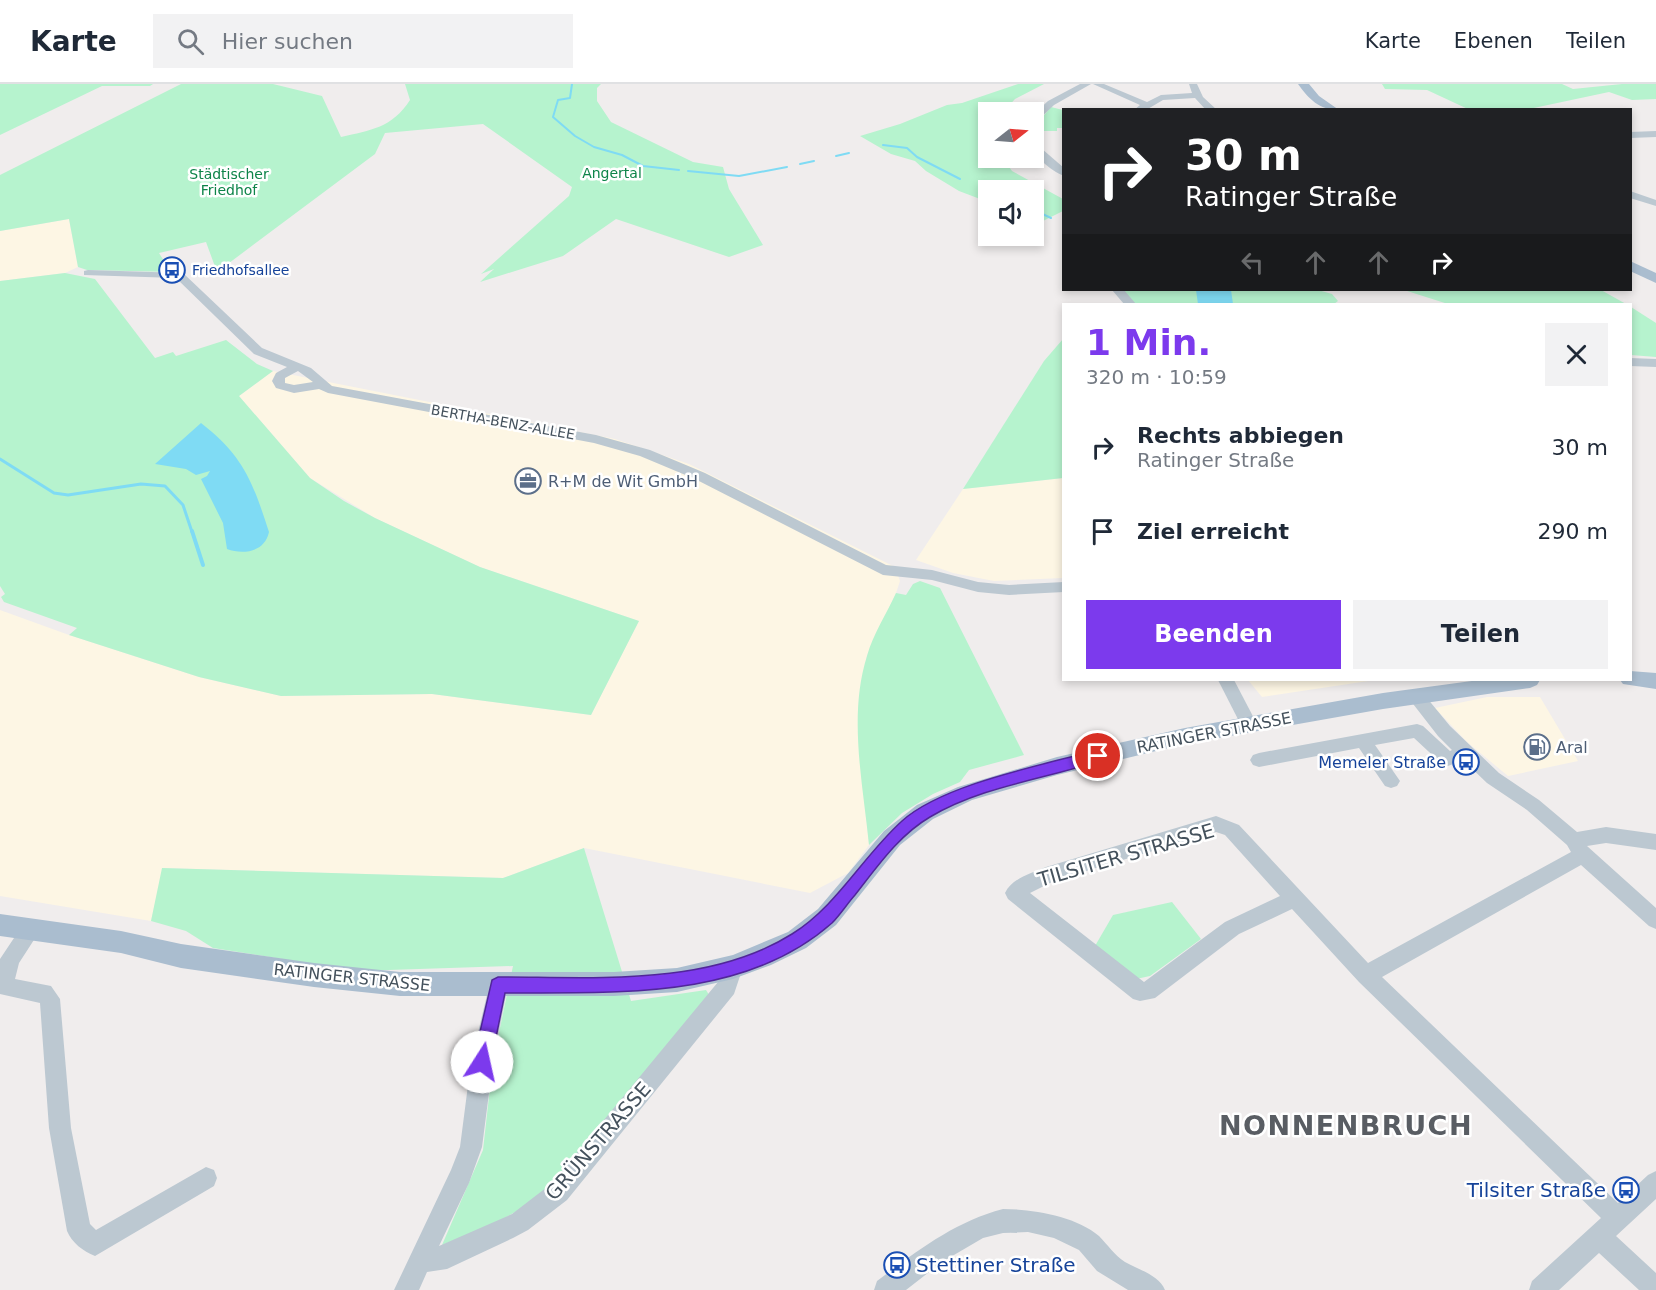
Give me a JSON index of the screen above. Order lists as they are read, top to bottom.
{
  "streets": {
    "main road": ["RATINGER STRASSE"],
    "street": ["BERTHA-BENZ-ALLEE", "TILSITER STRASSE", "GRÜNSTRASSE"]
  },
  "crossings": [
    ["RATINGER STRASSE", "GRÜNSTRASSE"]
  ],
  "districts": ["NONNENBRUCH"],
  "parks": ["Angertal", "Städtischer Friedhof"],
  "places": {
    "bus stop": [
      "Friedhofsallee",
      "Memeler Straße",
      "Tilsiter Straße",
      "Stettiner Straße"
    ],
    "office": ["R+M de Wit GmbH"],
    "fuel station": ["Aral"]
  },
  "north": "right",
  "page": {
    "header": "Karte",
    "search": "Hier suchen",
    "nav": ["Karte", "Ebenen", "Teilen"],
    "turn": ["30 m", "Ratinger Straße"],
    "heading": ["1 Min.", "320 m · 10:59"],
    "list": [
      {
        "name": "Rechts abbiegen",
        "note": "Ratinger Straße",
        "value": "30 m"
      },
      {
        "name": "Ziel erreicht",
        "value": "290 m"
      }
    ],
    "buttons": ["Beenden", "Teilen"]
  }
}
